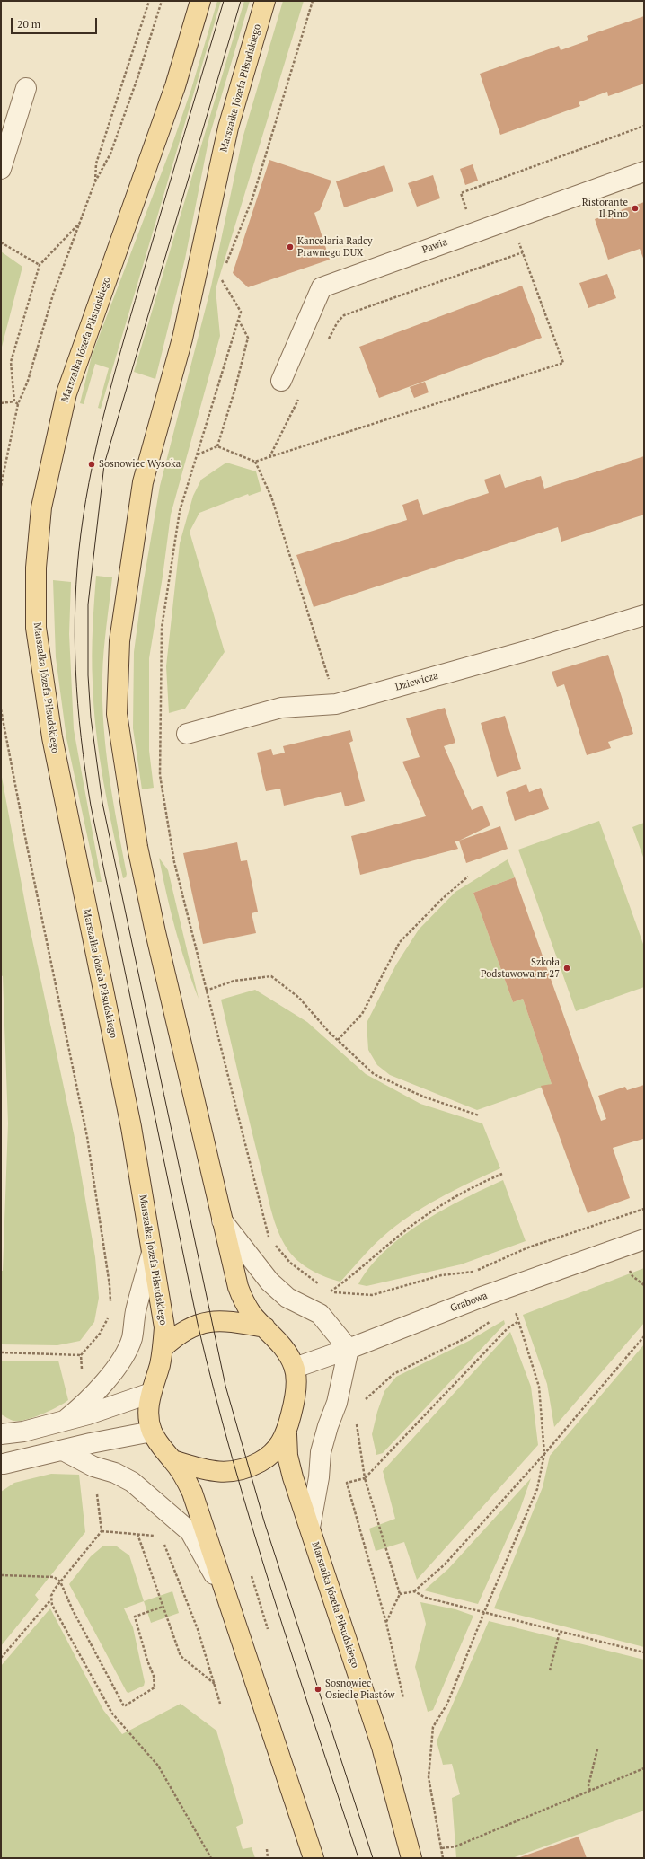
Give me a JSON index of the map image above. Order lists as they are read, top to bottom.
{
  "streets": {
    "main road": ["Marszałka Józefa Piłsudskiego"],
    "street": ["Pawia", "Dziewicza", "Grabowa"]
  },
  "crossings": [
    ["Marszałka Józefa Piłsudskiego", "Grabowa"]
  ],
  "places": [
    "Ristorante Il Pino",
    "Kancelaria Radcy Prawnego DUX",
    "Sosnowiec Wysoka",
    "Szkoła Podstawowa nr 27",
    "Sosnowiec Osiedle Piastów"
  ],
  "scale_bar": "20 m"
}
